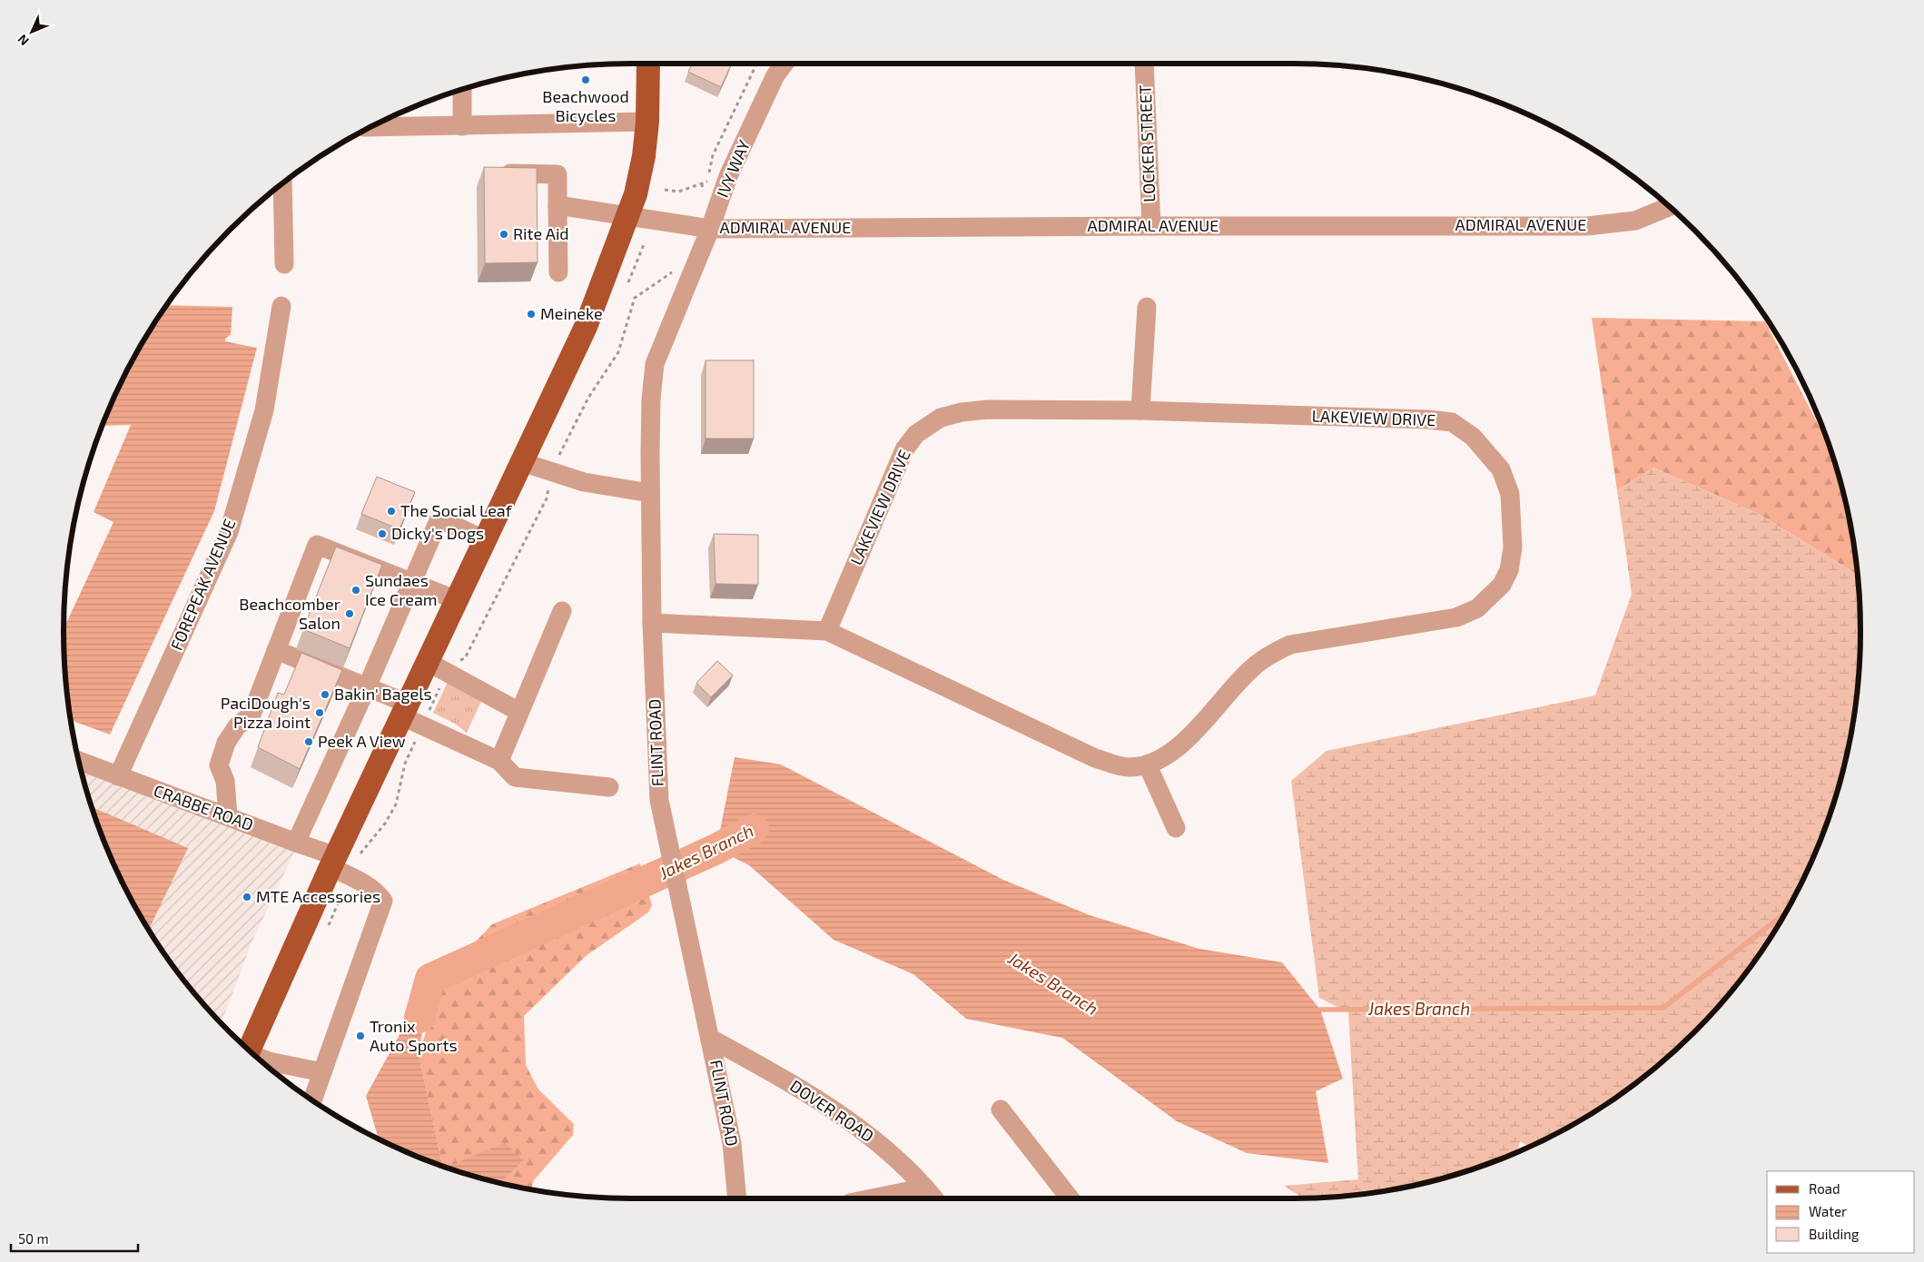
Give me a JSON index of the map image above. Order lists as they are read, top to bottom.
{
  "streets": {
    "street": [
      "LOCKER STREET",
      "IVY WAY",
      "ADMIRAL AVENUE",
      "LAKEVIEW DRIVE",
      "FOREPEAK AVENUE",
      "FLINT ROAD",
      "CRABBE ROAD",
      "DOVER ROAD"
    ]
  },
  "crossings": [
    ["LOCKER STREET", "ADMIRAL AVENUE"],
    ["IVY WAY", "ADMIRAL AVENUE"],
    ["IVY WAY", "FLINT ROAD"],
    ["LAKEVIEW DRIVE", "FLINT ROAD"],
    ["FOREPEAK AVENUE", "CRABBE ROAD"],
    ["FLINT ROAD", "DOVER ROAD"]
  ],
  "water": ["Jakes Branch"],
  "places": [
    "Beachwood Bicycles",
    "Rite Aid",
    "Meineke",
    "The Social Leaf",
    "Dicky's Dogs",
    "Sundaes Ice Cream",
    "Beachcomber Salon",
    "Bakin' Bagels",
    "PaciDough's Pizza Joint",
    "Peek A View",
    "MTE Accessories",
    "Tronix Auto Sports"
  ],
  "legend": ["Road", "Water", "Building"],
  "scale_bar": "50 m",
  "north": "bottom left"
}
